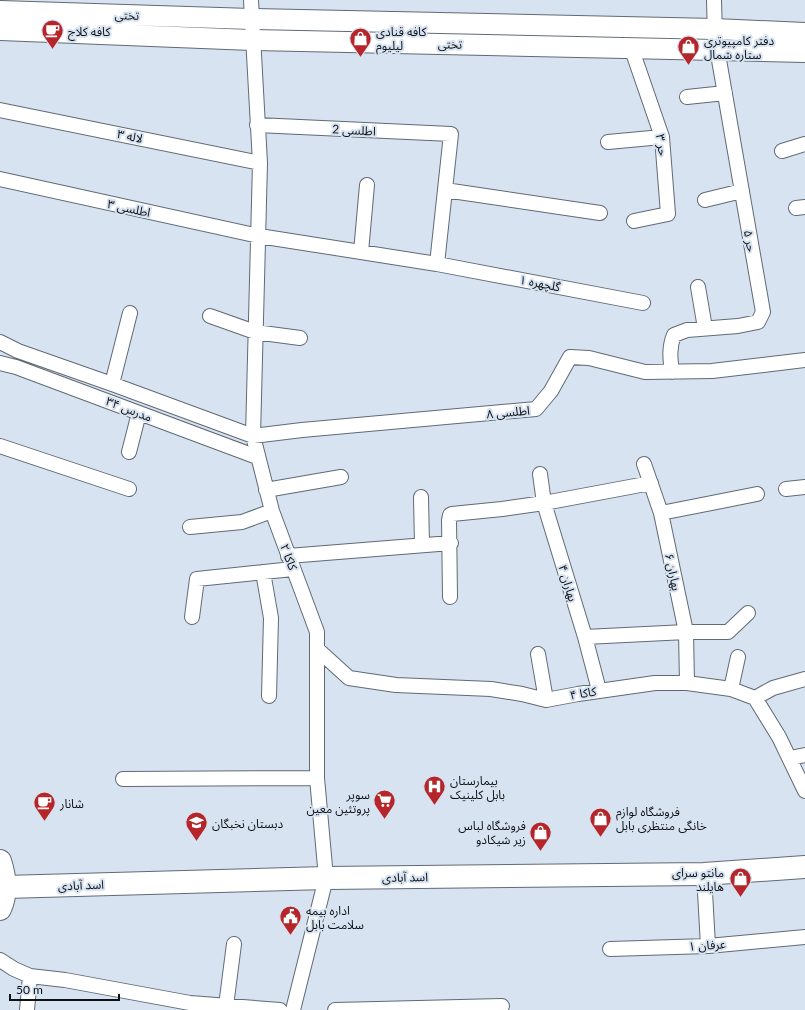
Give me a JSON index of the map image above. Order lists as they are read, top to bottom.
{
  "streets": {
    "main road": ["تختی", "اسد آبادی"],
    "street": [
      "اطلسی 2",
      "لاله ۳",
      "حر ۳",
      "اطلسی ۳",
      "حر ۵",
      "گلچهره ۱",
      "مدرس ۳۴",
      "اطلسی ۸",
      "کاکا ۲",
      "بهاران ۶",
      "بهاران ۴",
      "کاکا ۴",
      "عرفان ۱"
    ]
  },
  "crossings": [
    ["تختی", "حر ۳"],
    ["تختی", "حر ۵"],
    ["تختی", "کاکا ۲"],
    ["اطلسی 2", "کاکا ۲"],
    ["لاله ۳", "کاکا ۲"],
    ["اطلسی ۳", "گلچهره ۱"],
    ["اطلسی ۳", "کاکا ۲"],
    ["حر ۵", "اطلسی ۸"],
    ["مدرس ۳۴", "اطلسی ۸"],
    ["مدرس ۳۴", "کاکا ۲"],
    ["اطلسی ۸", "کاکا ۲"],
    ["کاکا ۲", "کاکا ۴"],
    ["کاکا ۲", "اسد آبادی"],
    ["بهاران ۶", "کاکا ۴"],
    ["بهاران ۴", "کاکا ۴"]
  ],
  "places": {
    "cafe": ["کافه کلاج", "شانار"],
    "shop": [
      "کافه قنادی لیلیوم",
      "دفتر کامپیوتری ستاره شمال",
      "فروشگاه لوازم خانگی منتظری بابل",
      "فروشگاه لباس زیر شیکادو",
      "مانتو سرای هایلند"
    ],
    "hospital": ["بیمارستان بابل کلینیک"],
    "supermarket": ["سوپر پروتئین معین"],
    "school or university": ["دبستان نخبگان"],
    "public building": ["اداره بیمه سلامت بابل"]
  },
  "scale_bar": "50 m"
}
